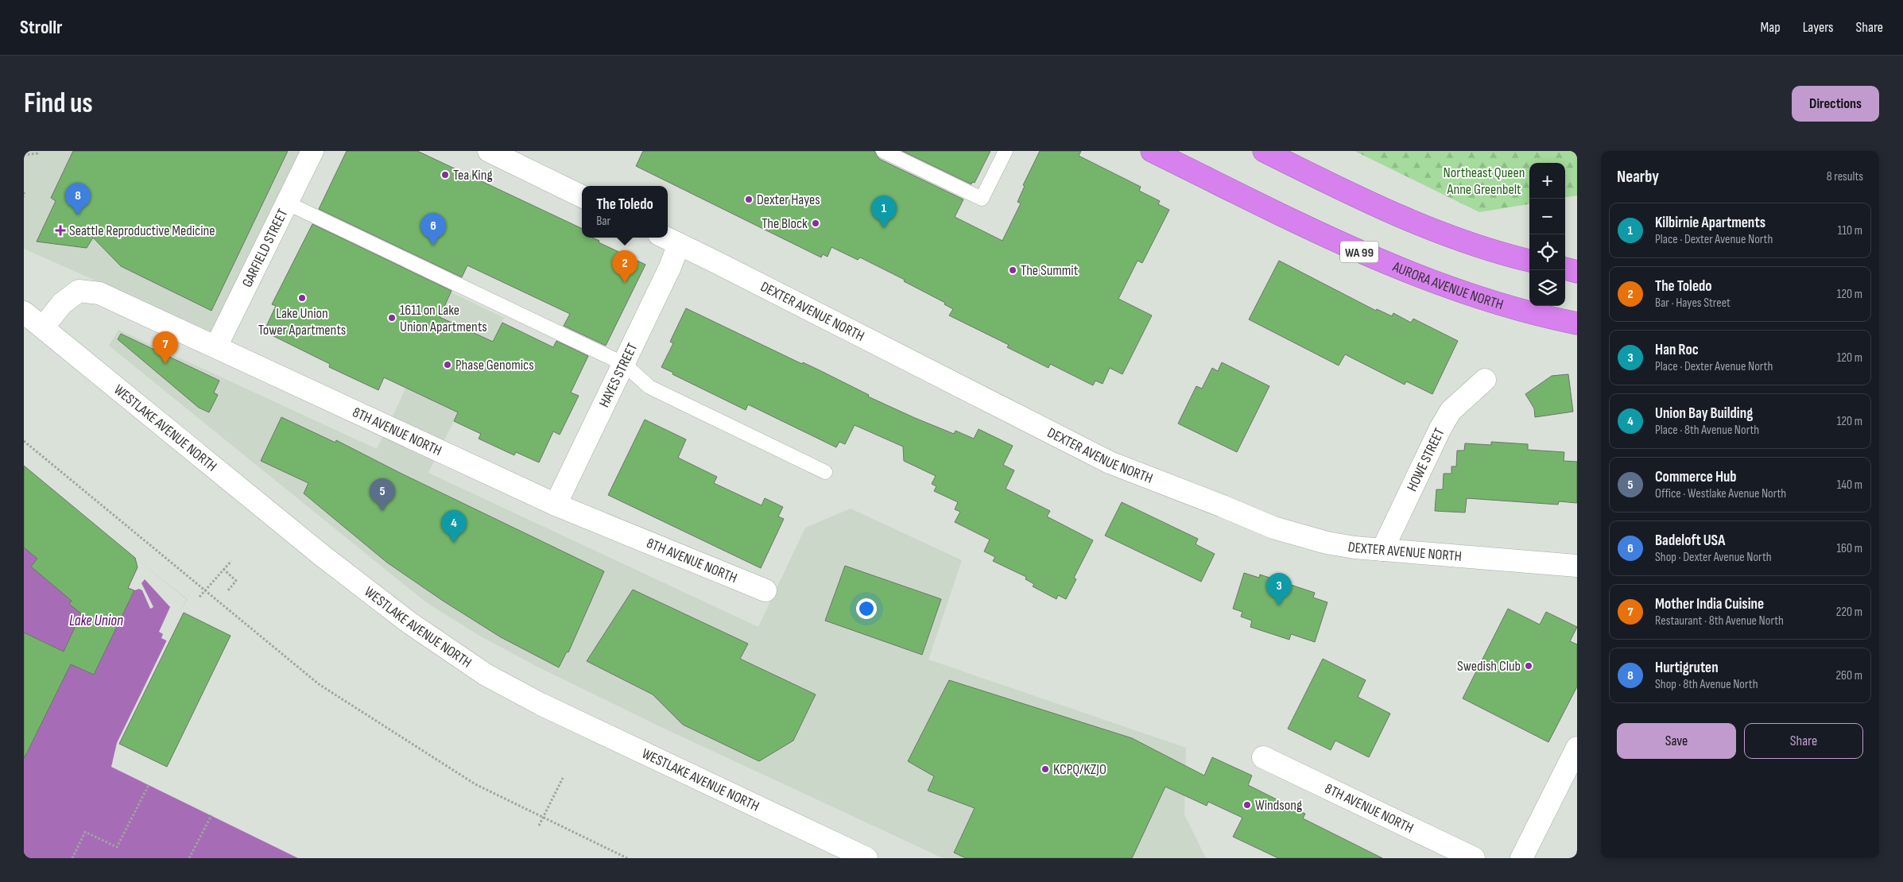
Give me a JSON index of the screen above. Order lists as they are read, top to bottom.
{
  "streets": {
    "highway": ["WA 99", "AURORA AVENUE NORTH"],
    "main road": [
      "GARFIELD STREET",
      "DEXTER AVENUE NORTH",
      "HAYES STREET",
      "WESTLAKE AVENUE NORTH",
      "8TH AVENUE NORTH",
      "HOWE STREET"
    ]
  },
  "crossings": [
    ["GARFIELD STREET", "8TH AVENUE NORTH"],
    ["DEXTER AVENUE NORTH", "HAYES STREET"],
    ["DEXTER AVENUE NORTH", "HOWE STREET"],
    ["HAYES STREET", "8TH AVENUE NORTH"],
    ["WESTLAKE AVENUE NORTH", "8TH AVENUE NORTH"]
  ],
  "water": ["Lake Union"],
  "parks": ["Northeast Queen Anne Greenbelt"],
  "places": {
    "other": [
      "Tea King",
      "Dexter Hayes",
      "The Block",
      "The Summit",
      "Lake Union Tower Apartments",
      "1611 on Lake Union Apartments",
      "Phase Genomics",
      "Swedish Club",
      "KCPQ/KZJO",
      "Windsong"
    ],
    "health": ["Seattle Reproductive Medicine"]
  },
  "page": {
    "header": "Strollr",
    "nav": ["Map", "Layers", "Share"],
    "buttons": [
      "Directions",
      ["Save", "Share"]
    ],
    "title": "Find us",
    "heading": ["Nearby", "8 results"],
    "map_buttons": ["+", "−"],
    "pins": [
      "8",
      "1",
      "6",
      "2",
      "7",
      "5",
      "4",
      "3"
    ],
    "popup": ["The Toledo", "Bar"],
    "list": [
      {
        "mark": "1",
        "name": "Kilbirnie Apartments",
        "note": "Place · Dexter Avenue North",
        "value": "110 m"
      },
      {
        "mark": "2",
        "name": "The Toledo",
        "note": "Bar · Hayes Street",
        "value": "120 m"
      },
      {
        "mark": "3",
        "name": "Han Roc",
        "note": "Place · Dexter Avenue North",
        "value": "120 m"
      },
      {
        "mark": "4",
        "name": "Union Bay Building",
        "note": "Place · 8th Avenue North",
        "value": "120 m"
      },
      {
        "mark": "5",
        "name": "Commerce Hub",
        "note": "Office · Westlake Avenue North",
        "value": "140 m"
      },
      {
        "mark": "6",
        "name": "Badeloft USA",
        "note": "Shop · Dexter Avenue North",
        "value": "160 m"
      },
      {
        "mark": "7",
        "name": "Mother India Cuisine",
        "note": "Restaurant · 8th Avenue North",
        "value": "220 m"
      },
      {
        "mark": "8",
        "name": "Hurtigruten",
        "note": "Shop · 8th Avenue North",
        "value": "260 m"
      }
    ]
  }
}
